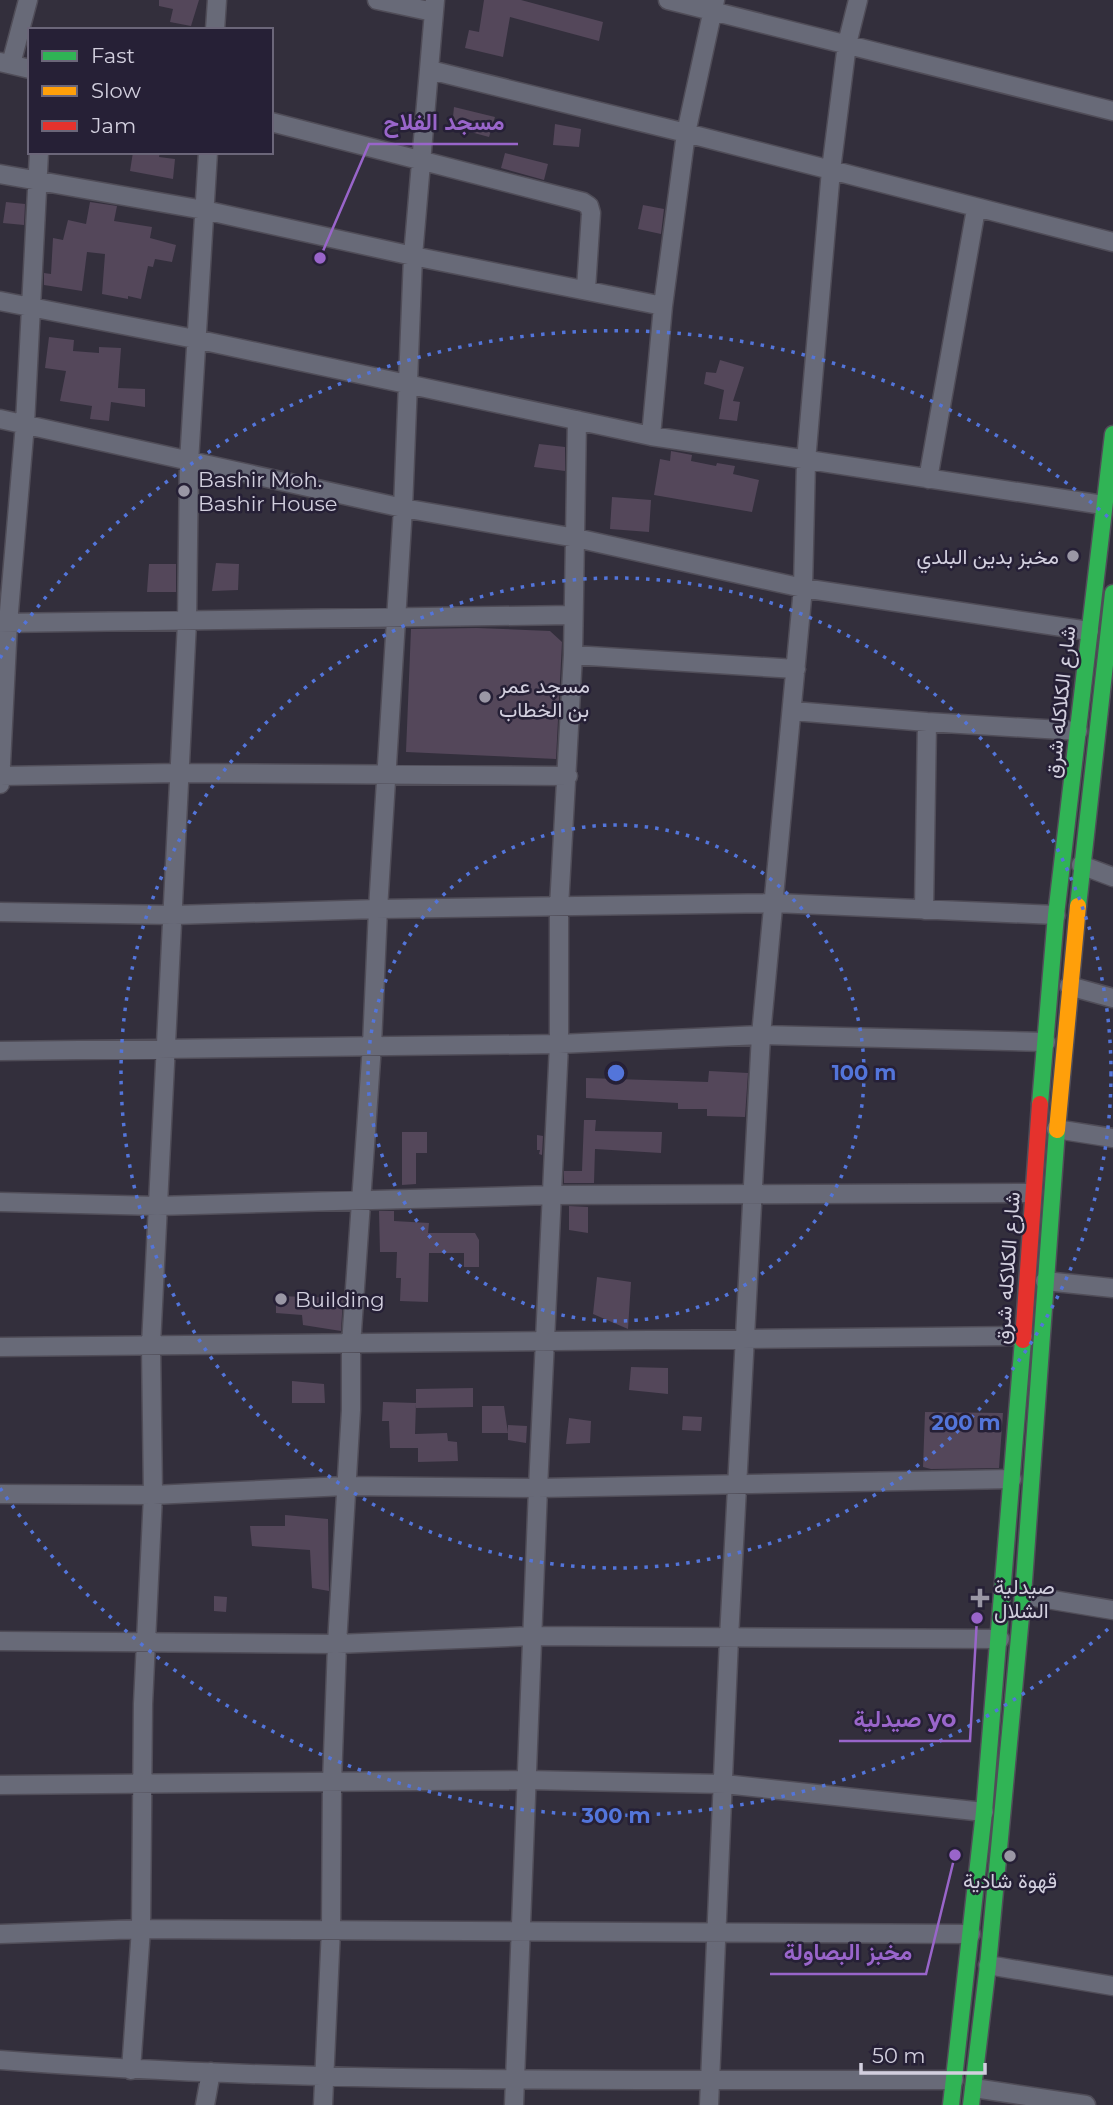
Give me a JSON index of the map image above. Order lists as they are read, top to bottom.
{
  "streets": {
    "street": ["شارع الكلاكله شرق"]
  },
  "places": {
    "other": [
      "مسجد الفلاح",
      "Bashir Moh. Bashir House",
      "مخبز بدين البلدي",
      "مسجد عمر بن الخطاب",
      "Building",
      "صيدلية yo",
      "مخبز البصاولة",
      "قهوة شادية"
    ],
    "health": ["صيدلية الشلال"]
  },
  "legend": ["Fast", "Slow", "Jam"],
  "scale_bar": "50 m",
  "rings": ["100 m", "200 m", "300 m"]
}
